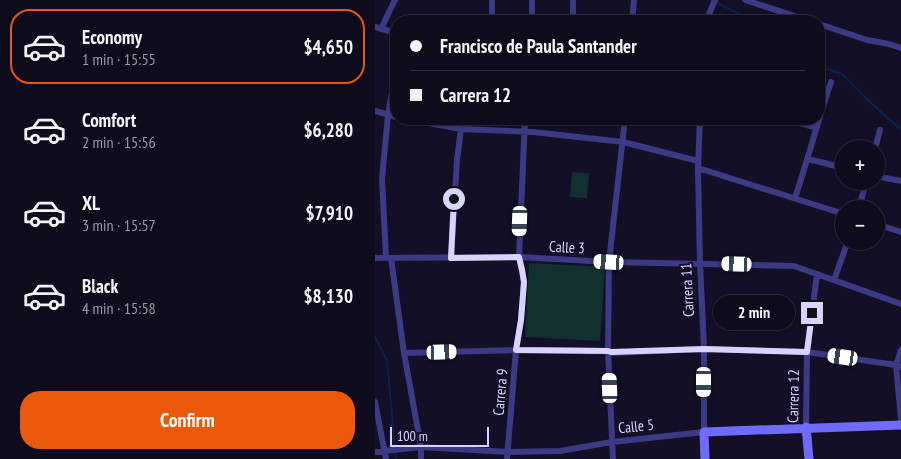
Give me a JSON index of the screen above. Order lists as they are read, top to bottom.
{
  "streets": {
    "street": [
      "Calle 3",
      "Carrera 11",
      "Carrera 9",
      "Carrera 12",
      "Calle 5"
    ]
  },
  "crossings": [
    ["Calle 3", "Carrera 11"],
    ["Calle 3", "Carrera 9"],
    ["Calle 3", "Carrera 12"],
    ["Carrera 11", "Calle 5"],
    ["Carrera 9", "Calle 5"],
    ["Carrera 12", "Calle 5"]
  ],
  "scale_bar": "100 m",
  "page": {
    "list": [
      {
        "name": "Economy",
        "note": "1 min · 15:55",
        "value": "$4,650"
      },
      {
        "name": "Comfort",
        "note": "2 min · 15:56",
        "value": "$6,280"
      },
      {
        "name": "XL",
        "note": "3 min · 15:57",
        "value": "$7,910"
      },
      {
        "name": "Black",
        "note": "4 min · 15:58",
        "value": "$8,130"
      }
    ],
    "banner": ["Francisco de Paula Santander", "Carrera 12"],
    "map_buttons": ["+", "−"],
    "bubble": "2 min",
    "buttons": "Confirm",
    "scale": "100 m"
  }
}
